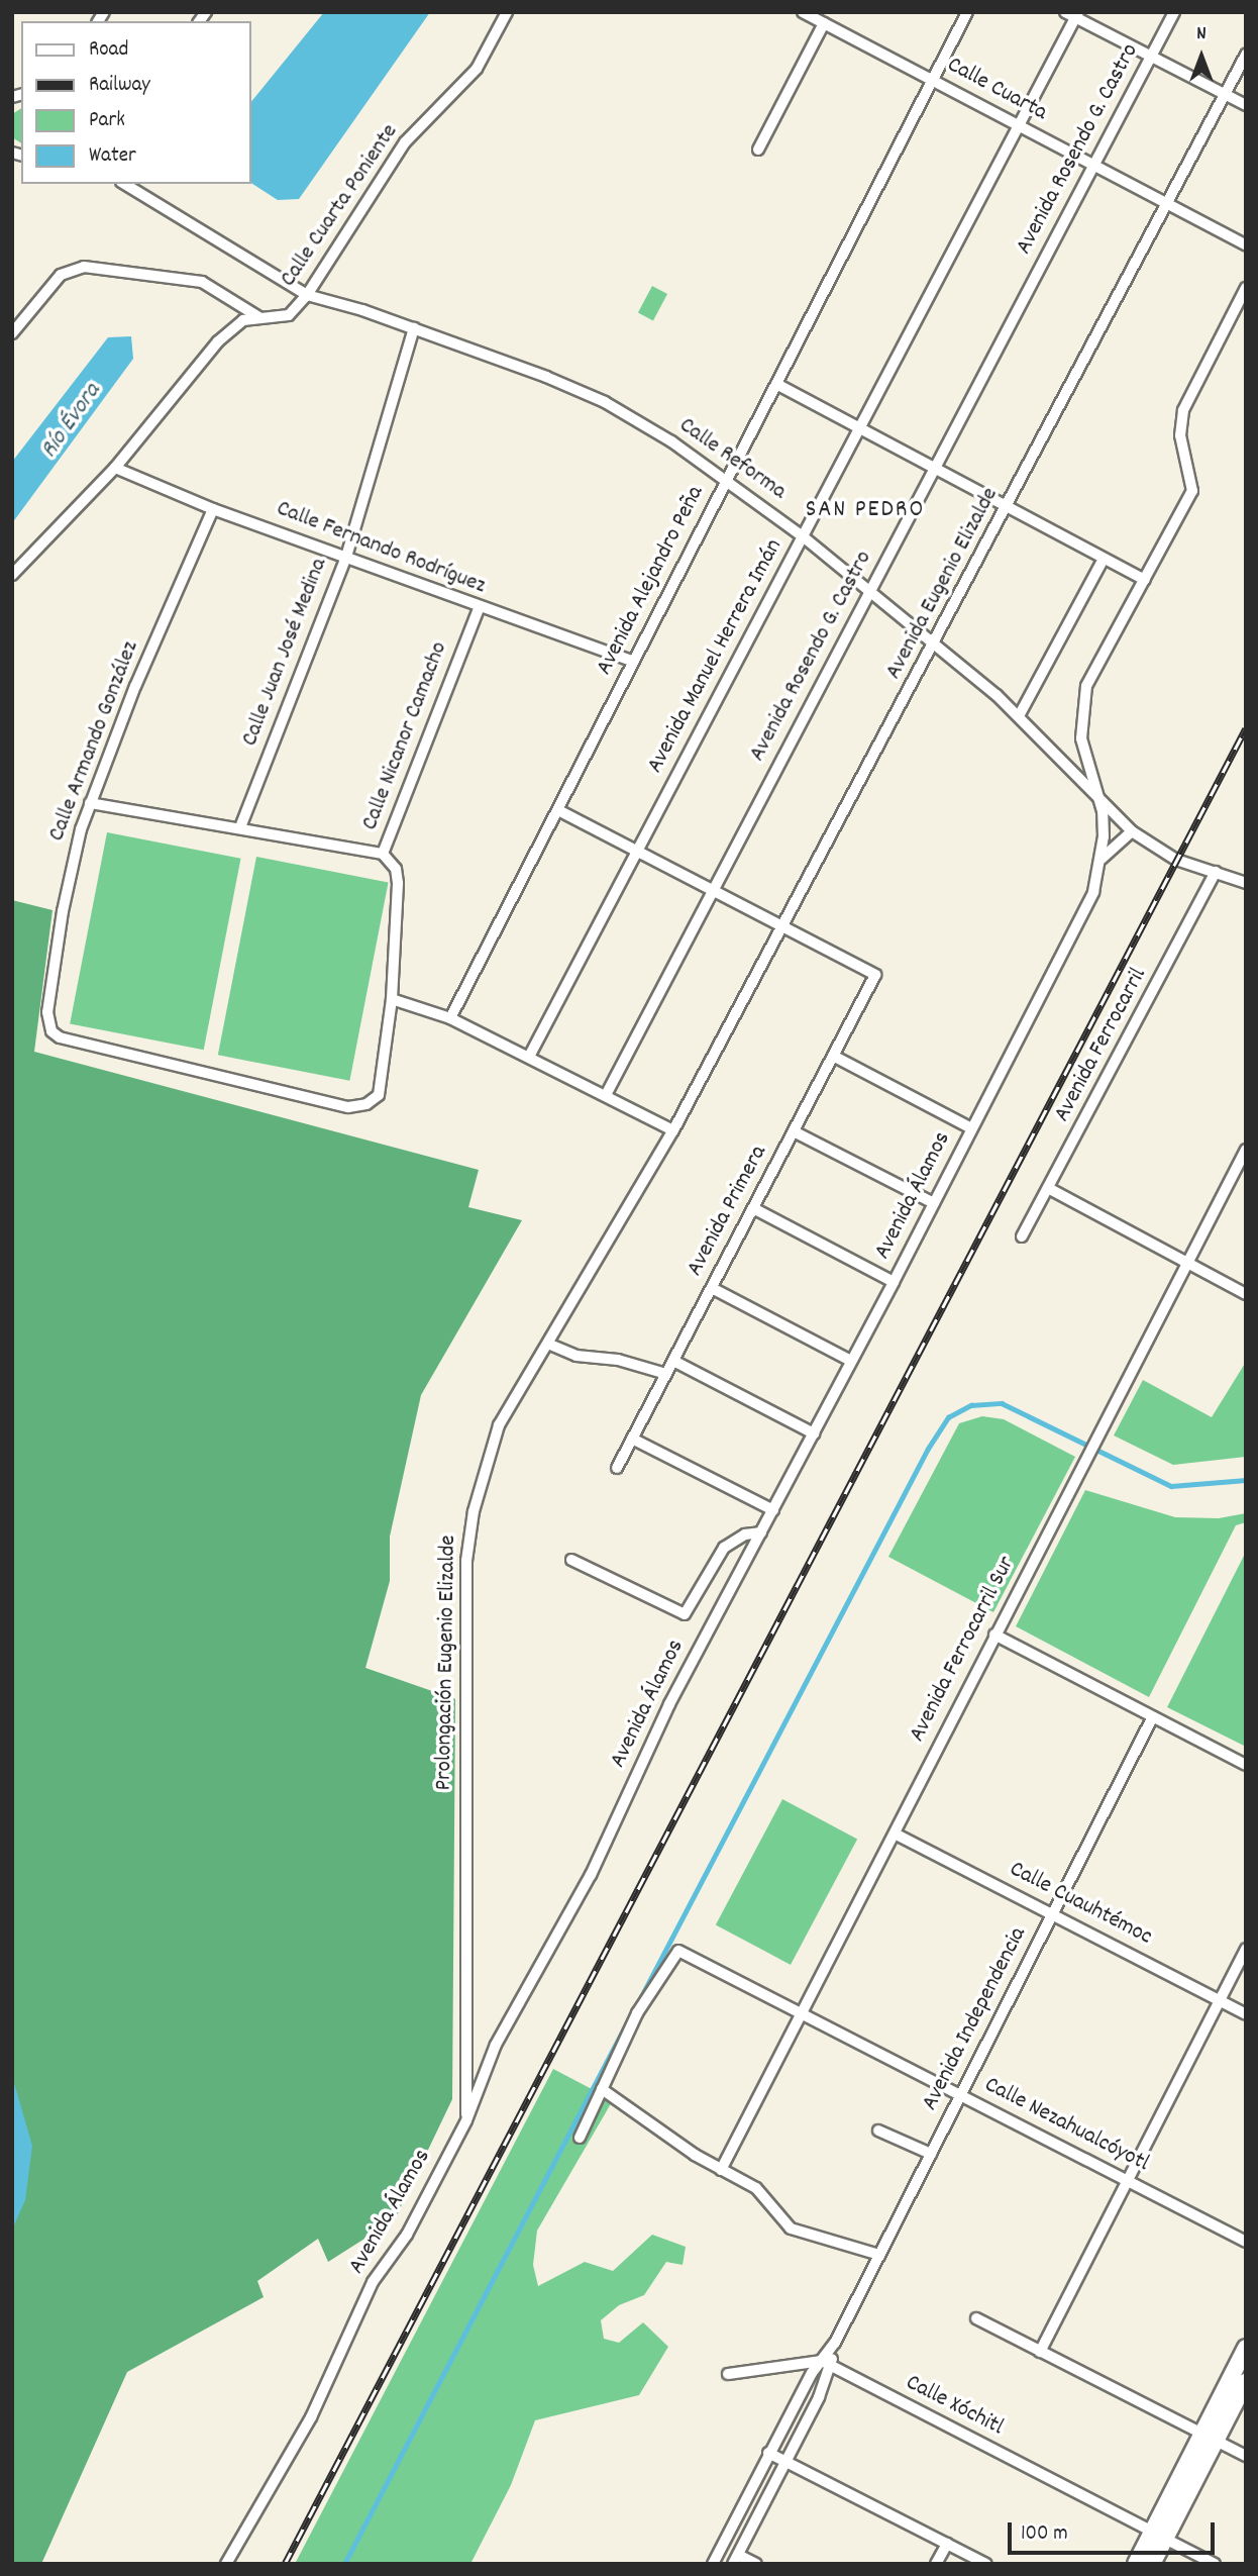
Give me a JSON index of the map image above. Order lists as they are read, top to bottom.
{
  "streets": {
    "street": [
      "Calle Cuarta",
      "Avenida Rosendo G. Castro",
      "Calle Cuarta Poniente",
      "Calle Reforma",
      "Calle Fernando Rodríguez",
      "Avenida Alejandro Peña",
      "Avenida Eugenio Elizalde",
      "Calle Juan José Medina",
      "Avenida Manuel Herrera Imán",
      "Calle Nicanor Camacho",
      "Calle Armando González",
      "Avenida Ferrocarril",
      "Avenida Álamos",
      "Avenida Primera",
      "Avenida Ferrocarril Sur",
      "Prolongación Eugenio Elizalde",
      "Calle Cuauhtémoc",
      "Avenida Independencia",
      "Calle Nezahualcóyotl",
      "Calle Xóchitl"
    ]
  },
  "crossings": [
    ["Calle Cuarta", "Avenida Rosendo G. Castro"],
    ["Calle Cuarta", "Avenida Alejandro Peña"],
    ["Calle Cuarta", "Avenida Eugenio Elizalde"],
    ["Calle Cuarta", "Avenida Manuel Herrera Imán"],
    ["Avenida Rosendo G. Castro", "Calle Reforma"],
    ["Calle Cuarta Poniente", "Calle Reforma"],
    ["Calle Cuarta Poniente", "Calle Fernando Rodríguez"],
    ["Calle Reforma", "Avenida Alejandro Peña"],
    ["Calle Reforma", "Avenida Eugenio Elizalde"],
    ["Calle Reforma", "Calle Juan José Medina"],
    ["Calle Reforma", "Avenida Manuel Herrera Imán"],
    ["Calle Reforma", "Avenida Ferrocarril"],
    ["Calle Reforma", "Avenida Álamos"],
    ["Calle Fernando Rodríguez", "Avenida Alejandro Peña"],
    ["Calle Fernando Rodríguez", "Calle Juan José Medina"],
    ["Calle Fernando Rodríguez", "Calle Nicanor Camacho"],
    ["Calle Fernando Rodríguez", "Calle Armando González"],
    ["Avenida Eugenio Elizalde", "Avenida Primera"],
    ["Avenida Eugenio Elizalde", "Prolongación Eugenio Elizalde"],
    ["Calle Nicanor Camacho", "Calle Armando González"],
    ["Avenida Álamos", "Prolongación Eugenio Elizalde"],
    ["Avenida Ferrocarril Sur", "Calle Cuauhtémoc"],
    ["Avenida Ferrocarril Sur", "Calle Nezahualcóyotl"],
    ["Calle Cuauhtémoc", "Avenida Independencia"],
    ["Avenida Independencia", "Calle Nezahualcóyotl"],
    ["Avenida Independencia", "Calle Xóchitl"]
  ],
  "districts": ["SAN PEDRO"],
  "water": ["Río Évora"],
  "legend": [
    "Road",
    "Railway",
    "Park",
    "Water"
  ],
  "scale_bar": "100 m",
  "north": "top"
}
